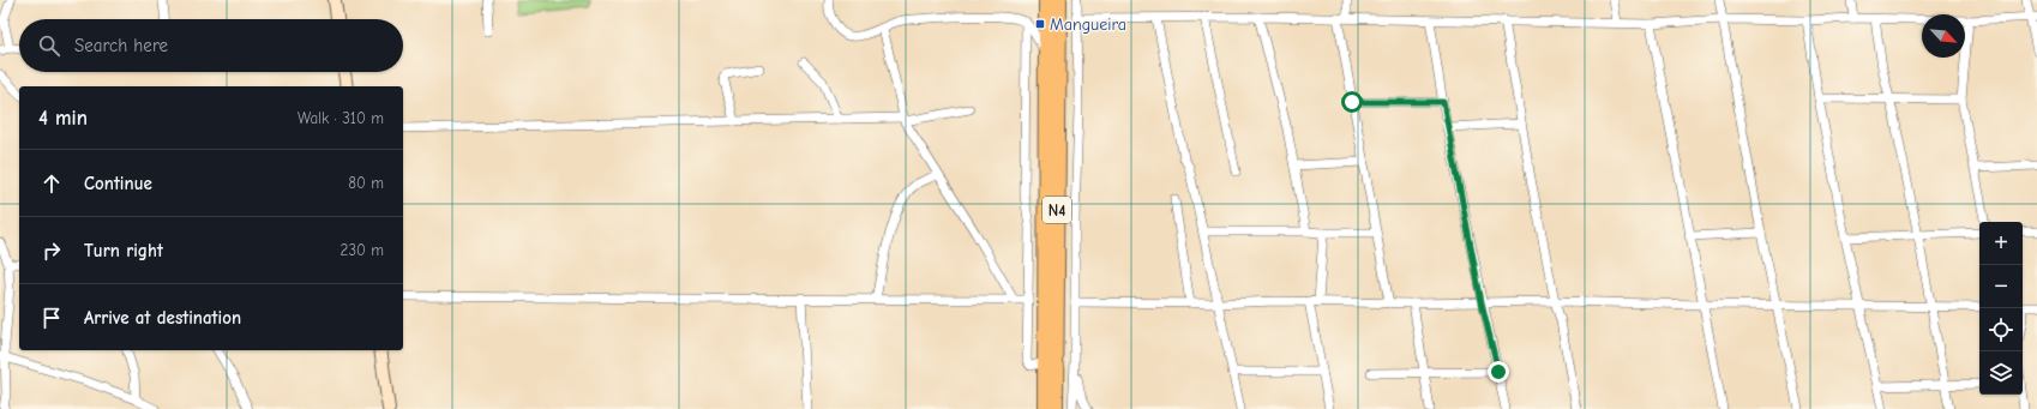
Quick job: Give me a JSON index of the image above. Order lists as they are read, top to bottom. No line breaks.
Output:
{"streets":{"highway":["N4"]},"places":{"transit":["Mangueira"]},"north":"bottom right","page":{"search":"Search here","heading":["4 min","Walk · 310 m"],"list":[["Continue","80 m"],["Turn right","230 m"],"Arrive at destination"],"map_buttons":["+","−"]}}
